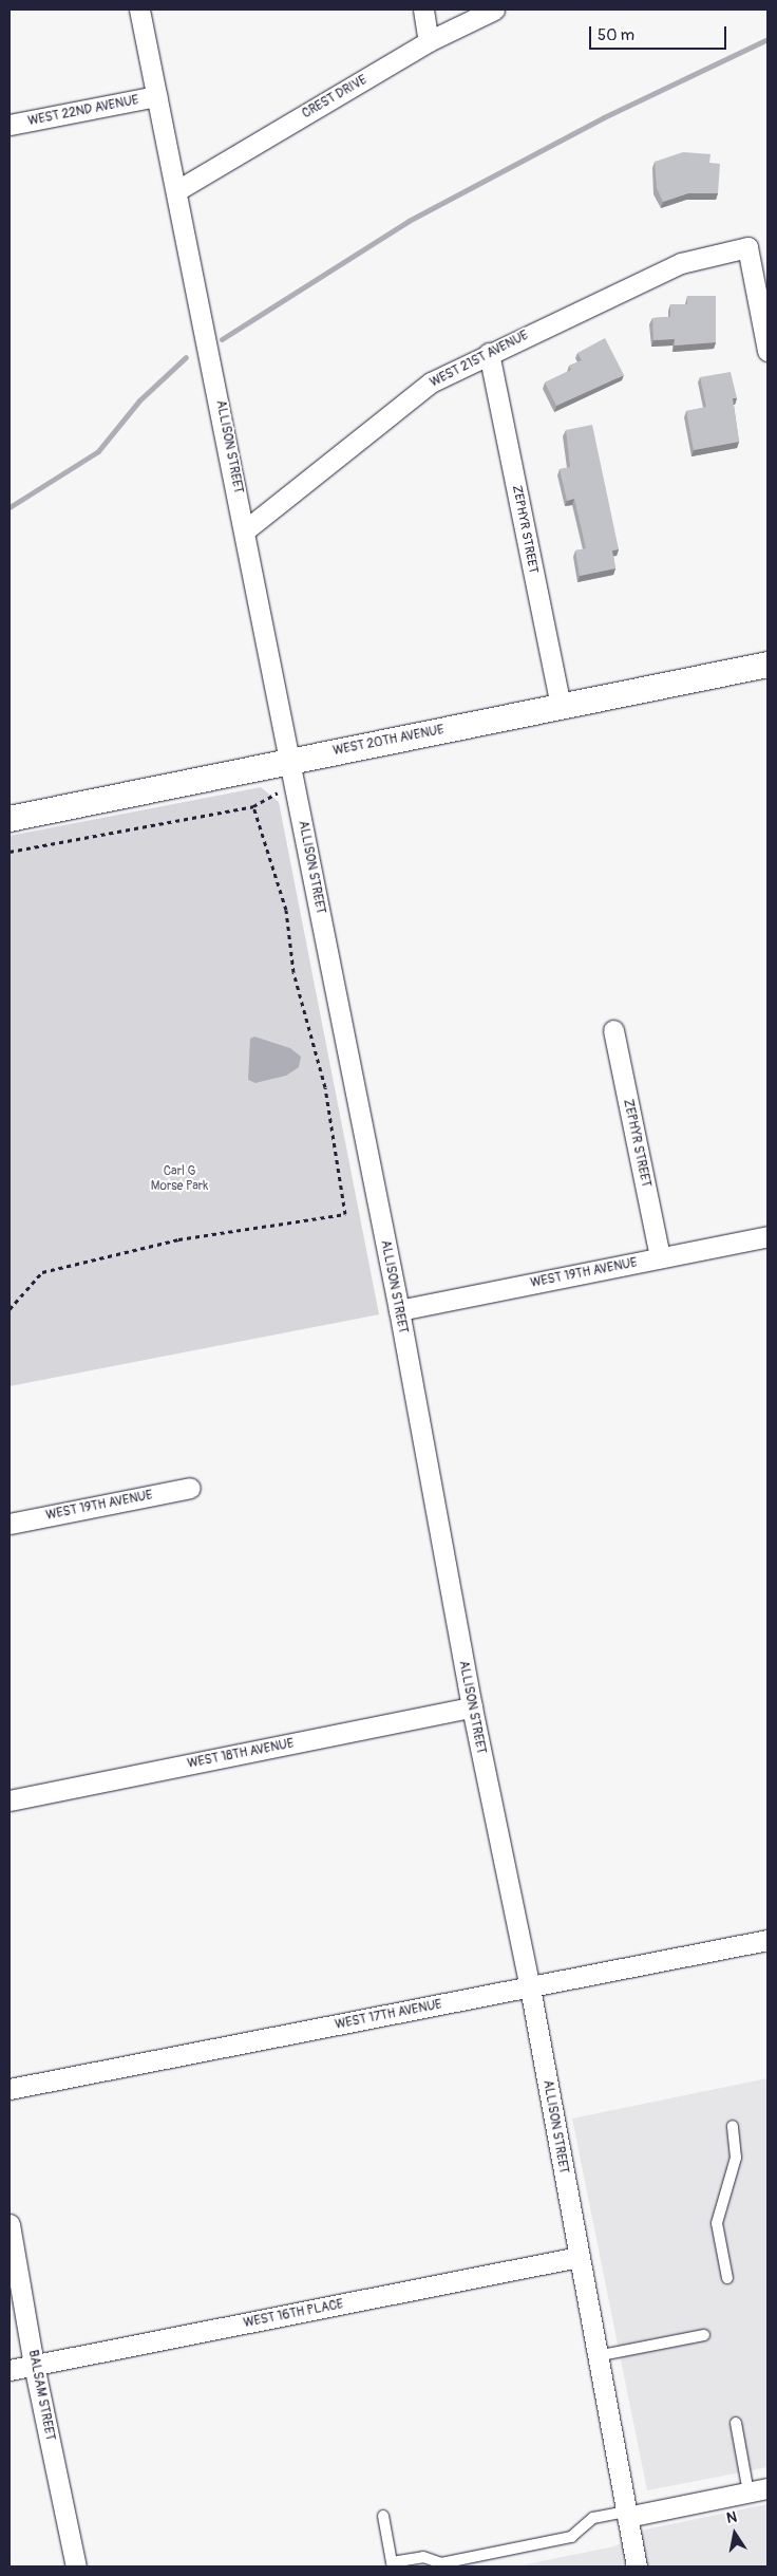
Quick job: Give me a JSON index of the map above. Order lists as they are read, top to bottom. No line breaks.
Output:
{"streets":{"street":["CREST DRIVE","WEST 22ND AVENUE","WEST 21ST AVENUE","ALLISON STREET","ZEPHYR STREET","WEST 20TH AVENUE","WEST 19TH AVENUE","WEST 18TH AVENUE","WEST 17TH AVENUE","WEST 16TH PLACE","BALSAM STREET"]},"crossings":[["CREST DRIVE","ALLISON STREET"],["WEST 22ND AVENUE","ALLISON STREET"],["WEST 21ST AVENUE","ALLISON STREET"],["WEST 21ST AVENUE","ZEPHYR STREET"],["ALLISON STREET","WEST 20TH AVENUE"],["ALLISON STREET","WEST 19TH AVENUE"],["ALLISON STREET","WEST 18TH AVENUE"],["ALLISON STREET","WEST 17TH AVENUE"],["ALLISON STREET","WEST 16TH PLACE"],["ZEPHYR STREET","WEST 20TH AVENUE"],["ZEPHYR STREET","WEST 19TH AVENUE"],["WEST 16TH PLACE","BALSAM STREET"]],"parks":["Carl G Morse Park"],"scale_bar":"50 m","north":"top"}
